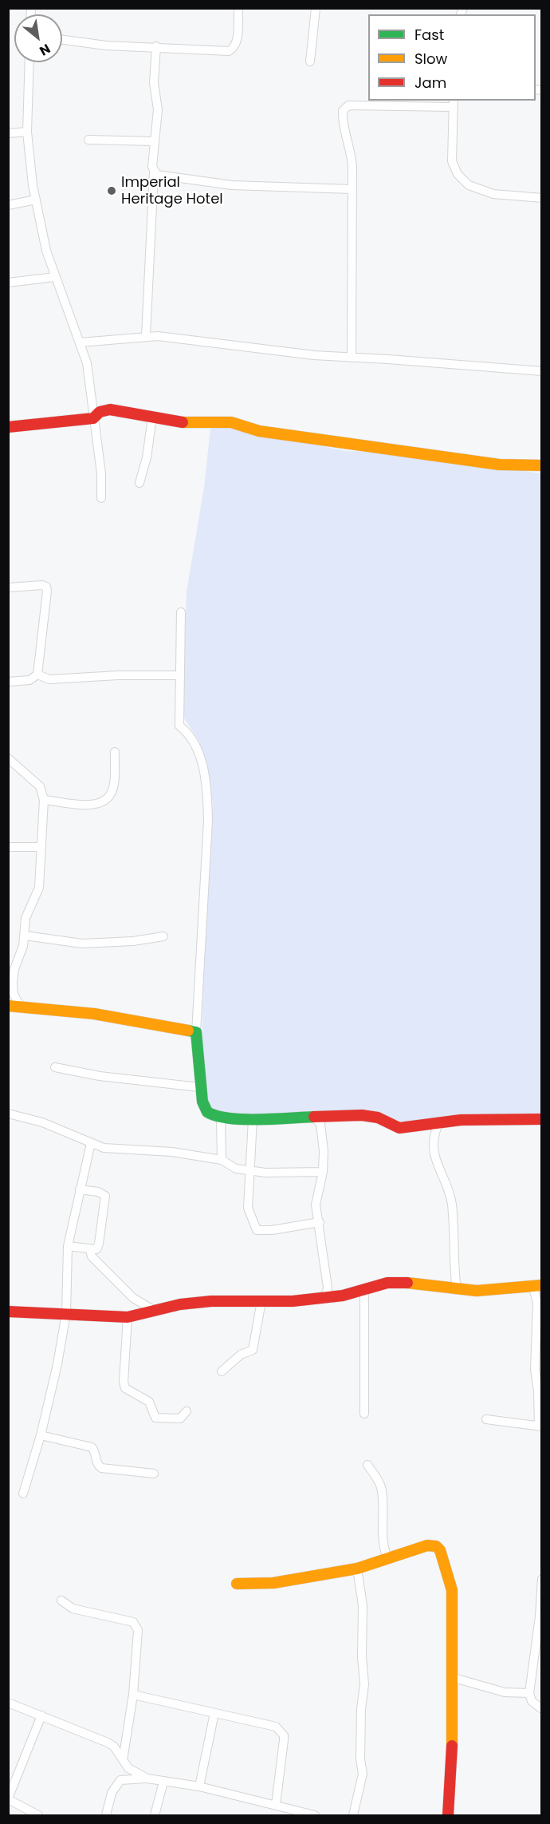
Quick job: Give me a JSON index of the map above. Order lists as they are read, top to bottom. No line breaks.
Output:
{"places":["Imperial Heritage Hotel"],"legend":["Fast","Slow","Jam"],"north":"bottom right"}
